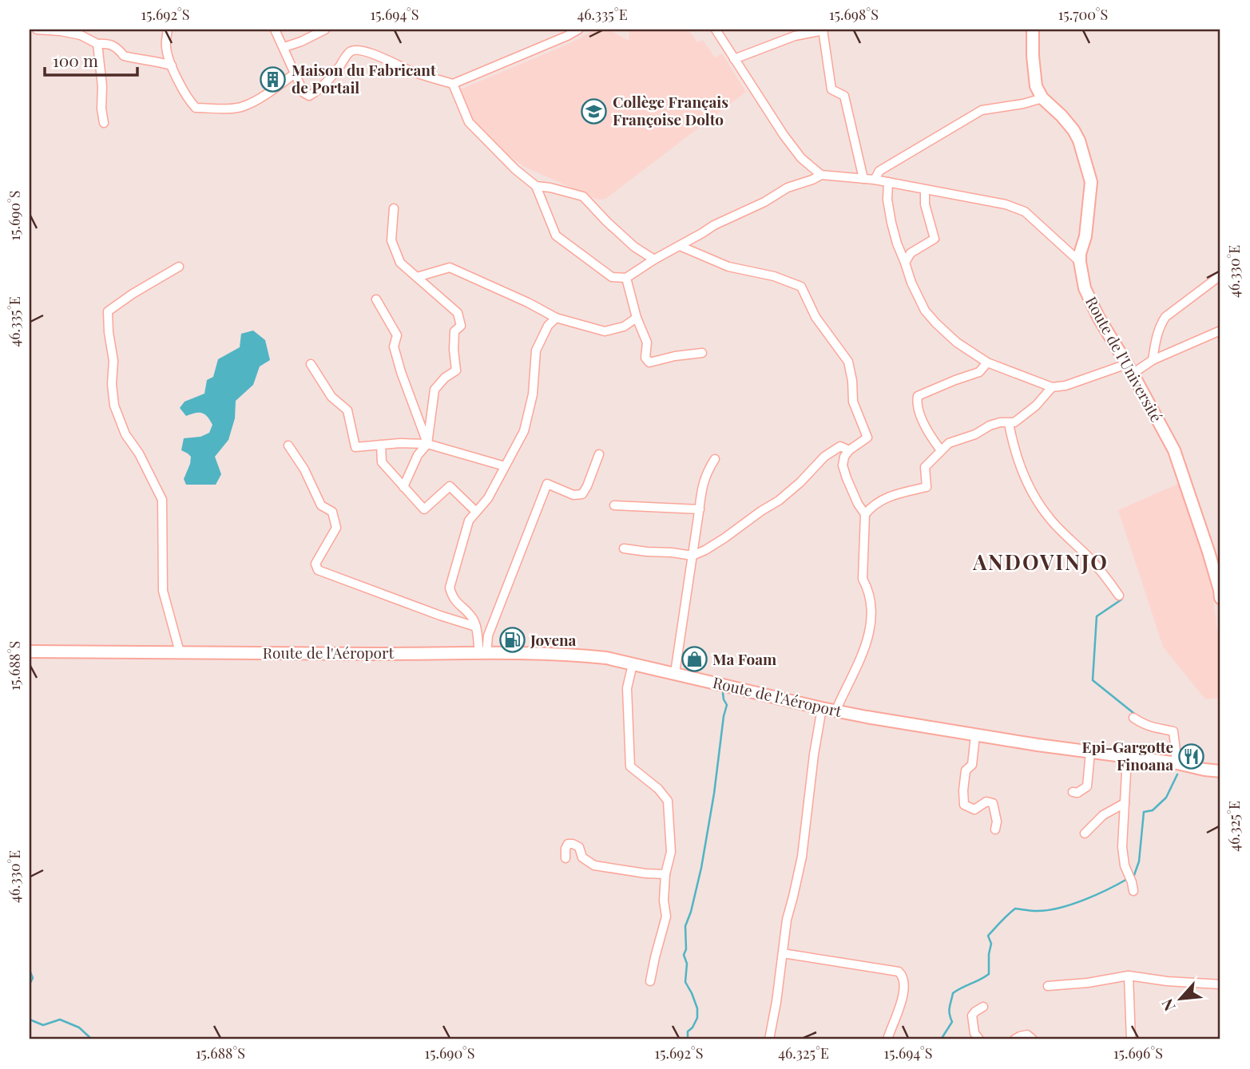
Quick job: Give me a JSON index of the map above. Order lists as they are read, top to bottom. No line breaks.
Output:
{"streets":{"main road":["Route de l'Université","Route de l'Aéroport"]},"districts":["ANDOVINJO"],"places":{"building":["Maison du Fabricant de Portail"],"school or university":["Collège Français Françoise Dolto"],"fuel station":["Jovena"],"shop":["Ma Foam"],"restaurant":["Epi-Gargotte Finoana"]},"scale_bar":"100 m","north":"bottom left","coordinates":["15.692°S","15.694°S","46.335°E","15.698°S","15.700°S","15.690°S","46.330°E","15.688°S","46.325°E","15.696°S"]}
